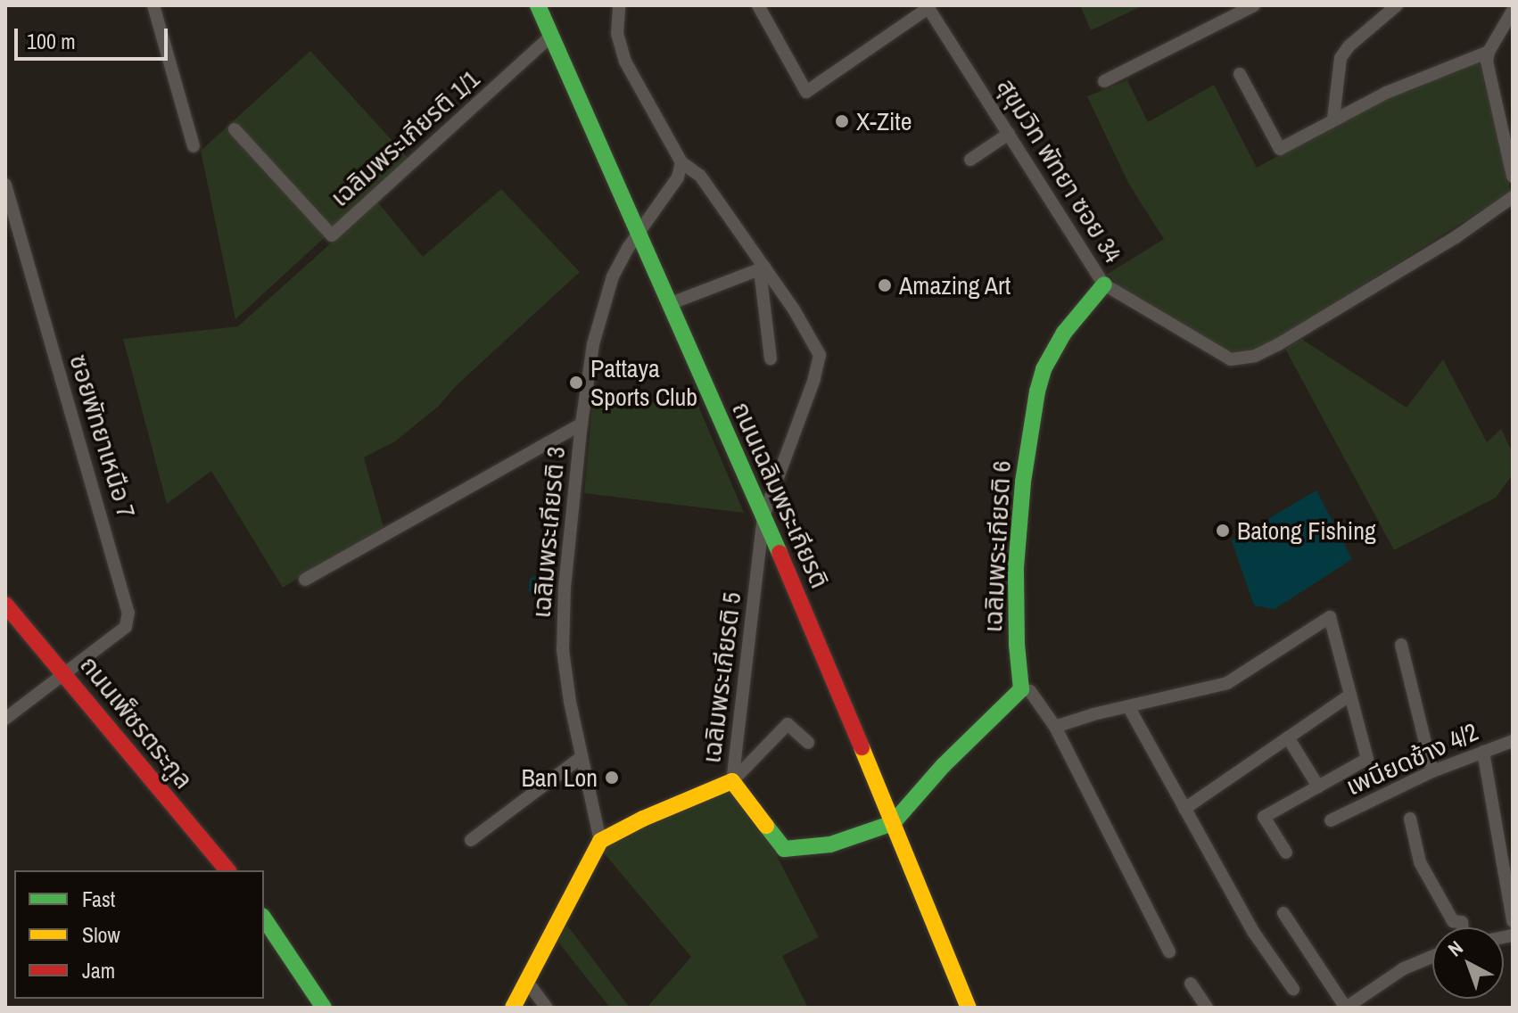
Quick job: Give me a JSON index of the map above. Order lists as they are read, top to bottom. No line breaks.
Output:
{"streets":{"street":["เฉลิมพระเกียรติ 1/1","สุขุมวิท พัทยา ซอย 34","ซอยพัทยาเหนือ 7","ถนนเฉลิมพระเกียรติ","เฉลิมพระเกียรติ 3","เฉลิมพระเกียรติ 6","เฉลิมพระเกียรติ 5","ถนนเพ็ชรตระกูล","เพนียดช้าง 4/2"]},"crossings":[["เฉลิมพระเกียรติ 1/1","ถนนเฉลิมพระเกียรติ"],["สุขุมวิท พัทยา ซอย 34","เฉลิมพระเกียรติ 6"],["ซอยพัทยาเหนือ 7","ถนนเพ็ชรตระกูล"],["ถนนเฉลิมพระเกียรติ","เฉลิมพระเกียรติ 3"],["ถนนเฉลิมพระเกียรติ","เฉลิมพระเกียรติ 5"]],"places":["X-Zite","Amazing Art","Pattaya Sports Club","Batong Fishing","Ban Lon"],"legend":["Fast","Slow","Jam"],"scale_bar":"100 m","north":"top left"}
